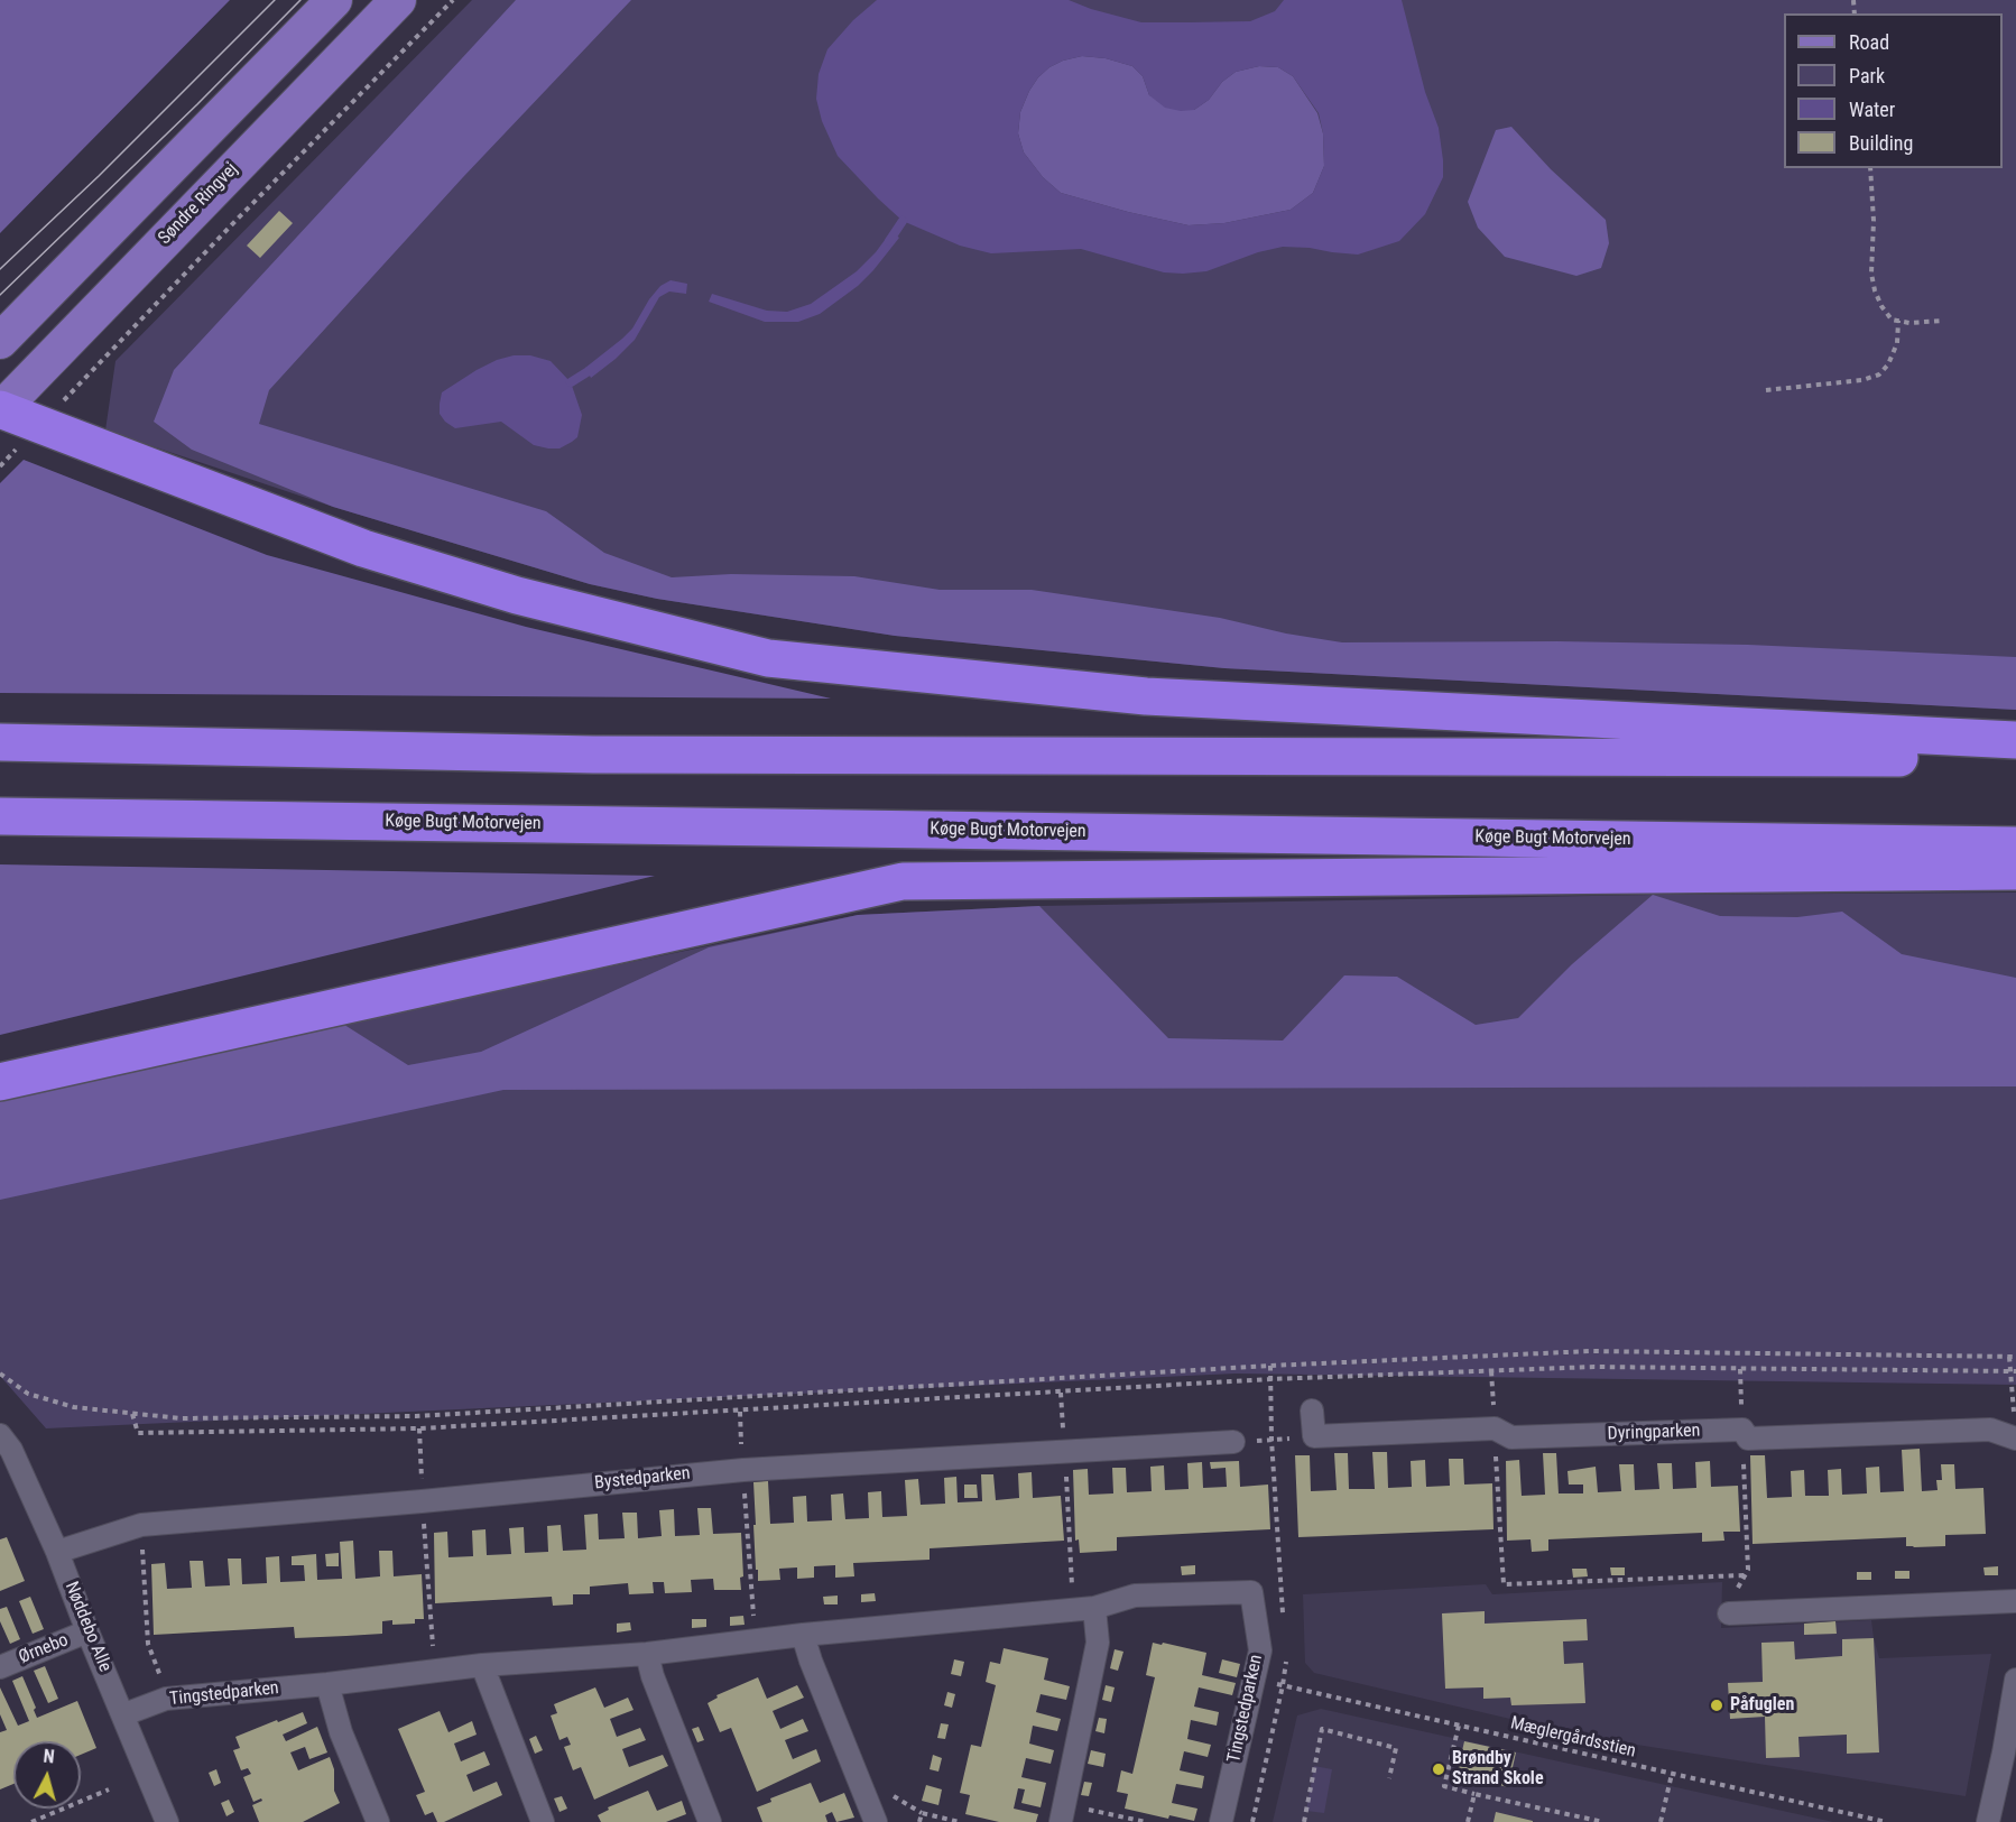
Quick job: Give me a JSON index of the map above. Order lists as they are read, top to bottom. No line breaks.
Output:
{"streets":{"highway":["Køge Bugt Motorvejen"],"main road":["Søndre Ringvej"],"street":["Dyringparken","Bystedparken","Nøddebo Alle","Ørnebo","Tingstedparken"],"path":["Mæglergårdsstien"]},"crossings":[["Bystedparken","Nøddebo Alle"],["Nøddebo Alle","Ørnebo"],["Nøddebo Alle","Tingstedparken"],["Tingstedparken","Mæglergårdsstien"]],"places":["Påfuglen","Brøndby Strand Skole"],"legend":["Road","Park","Water","Building"],"north":"top"}
